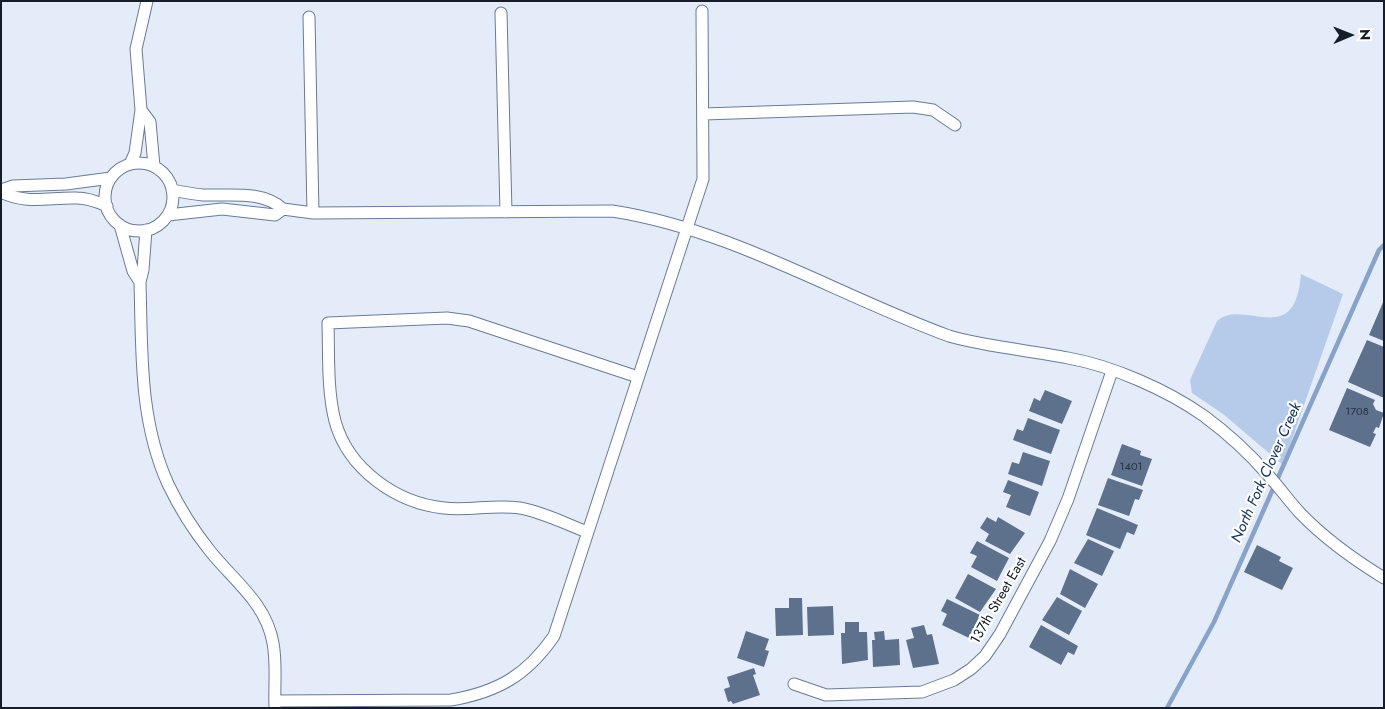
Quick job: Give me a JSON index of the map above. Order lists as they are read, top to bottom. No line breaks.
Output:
{"streets":{"street":["137th Street East"]},"water":["North Fork Clover Creek"],"house_numbers":["1708","1401"],"north":"right"}
